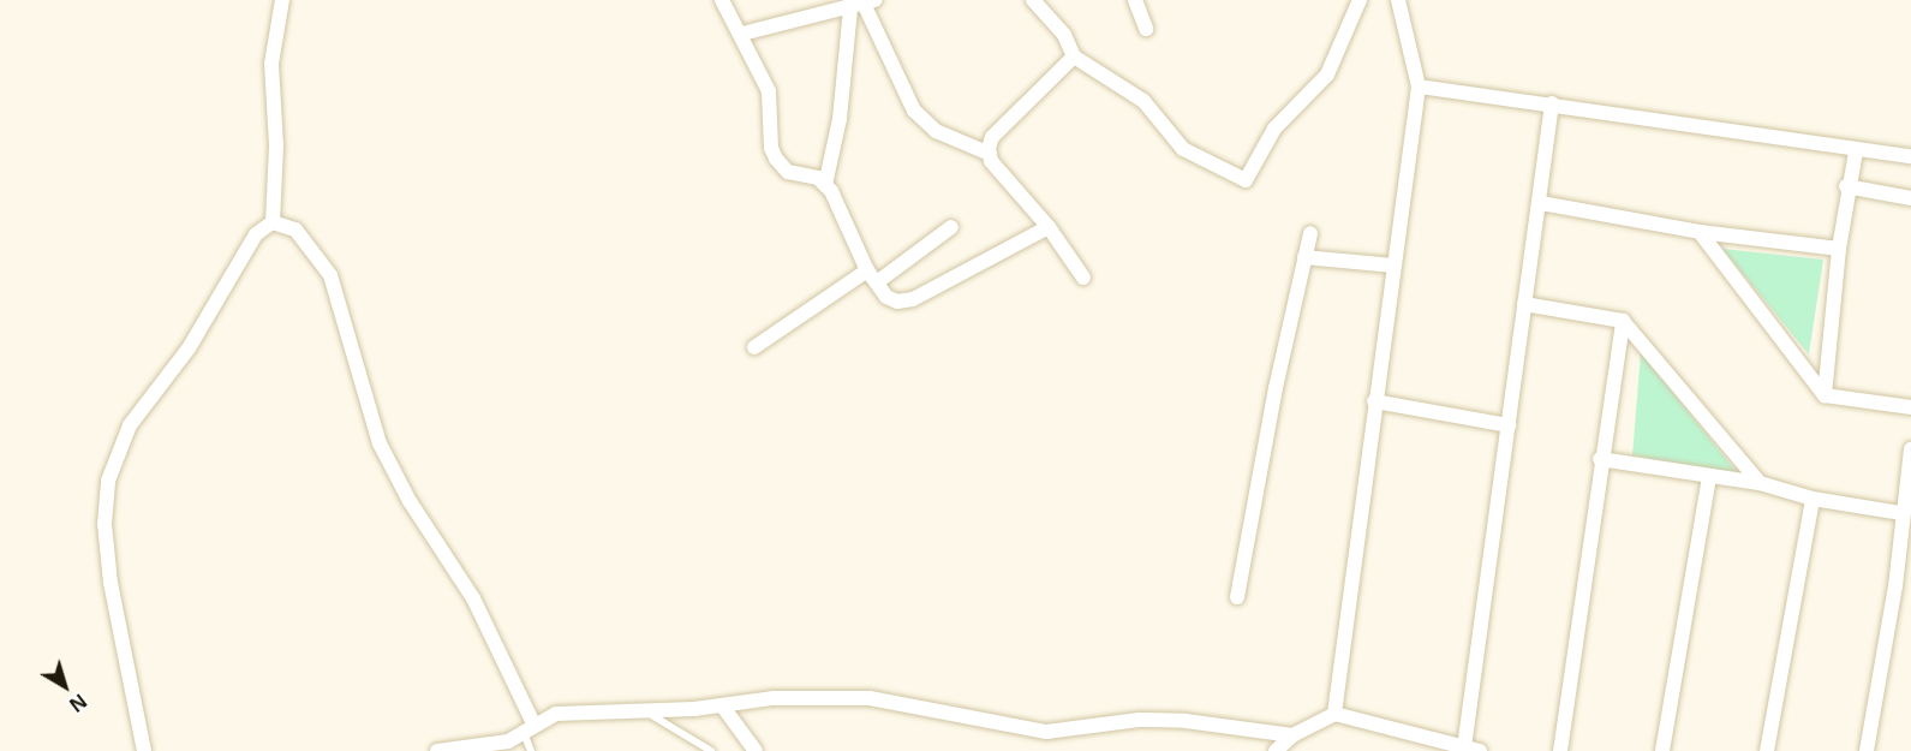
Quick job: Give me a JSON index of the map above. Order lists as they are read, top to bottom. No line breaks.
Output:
{"north":"bottom right"}
